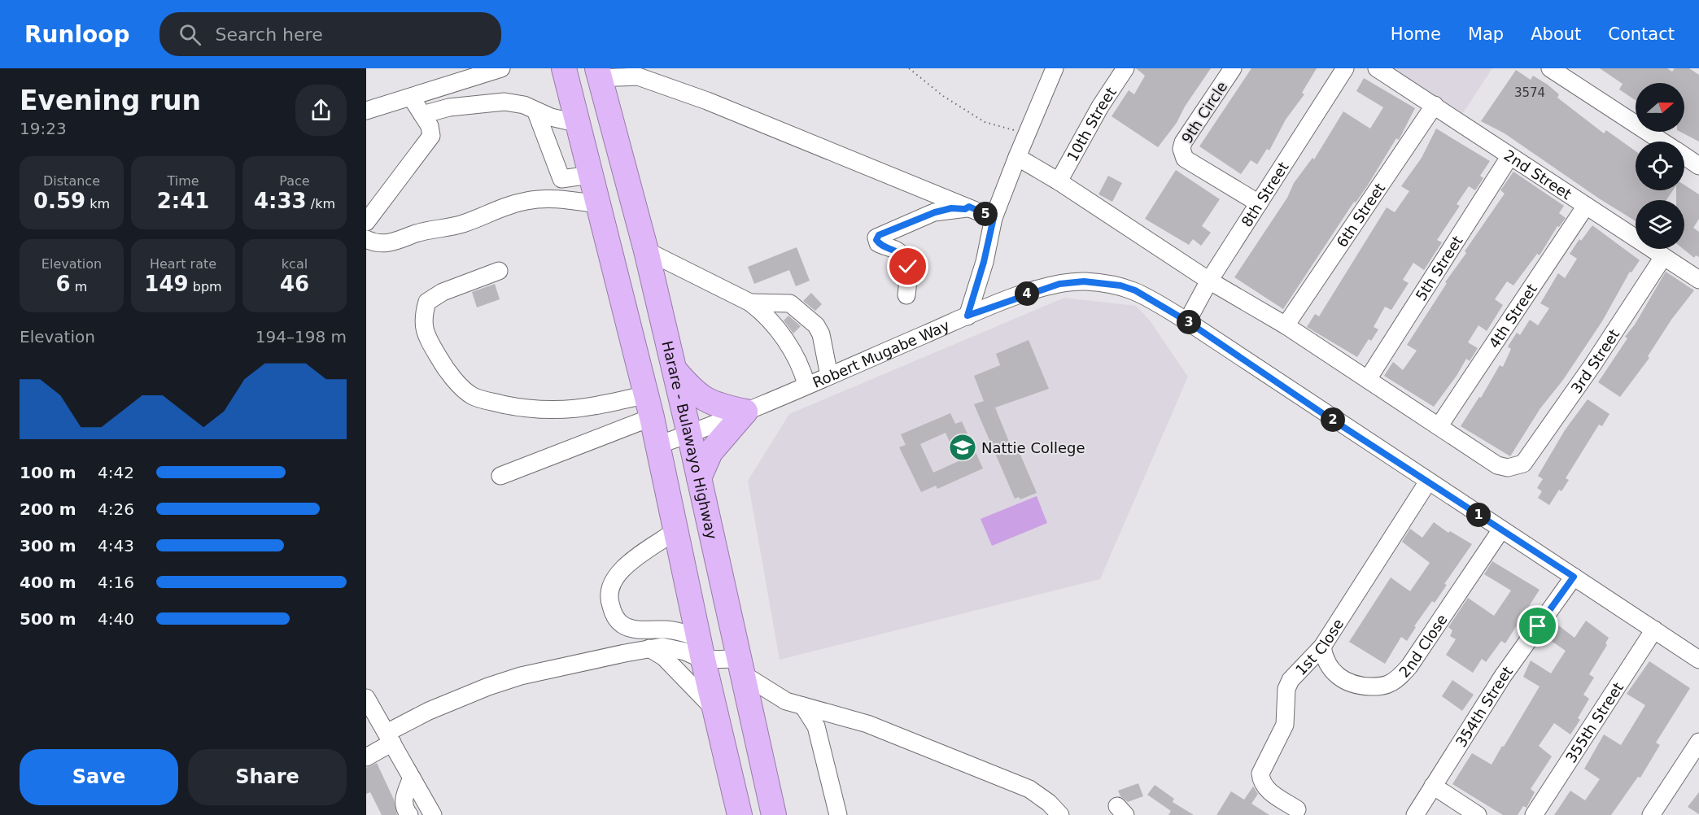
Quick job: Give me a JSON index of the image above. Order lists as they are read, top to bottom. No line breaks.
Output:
{"streets":{"highway":["Harare - Bulawayo Highway"],"street":["9th Circle","10th Street","2nd Street","8th Street","6th Street","5th Street","4th Street","Robert Mugabe Way","3rd Street","2nd Close","1st Close","354th Street","355th Street"]},"crossings":[["9th Circle","8th Street"],["2nd Street","6th Street"],["2nd Street","5th Street"],["2nd Street","4th Street"],["2nd Street","3rd Street"],["8th Street","Robert Mugabe Way"],["4th Street","3rd Street"],["Robert Mugabe Way","Harare - Bulawayo Highway"],["Robert Mugabe Way","2nd Close"],["Robert Mugabe Way","1st Close"],["Robert Mugabe Way","354th Street"],["Robert Mugabe Way","355th Street"],["2nd Close","1st Close"]],"places":{"school or university":["Nattie College"]},"house_numbers":["3574"],"north":"right","page":{"header":"Runloop","search":"Search here","nav":["Home","Map","About","Contact"],"heading":["Evening run","19:23"],"stats":[["Distance","0.59 km"],["Time","2:41"],["Pace","4:33 /km"],["Elevation","6 m"],["Heart rate","149 bpm"],["kcal","46"]],"pins":["5","4","3","2","1"],"chart":["Elevation","194–198 m"],"list":[{"name":"100 m","note":"4:42"},{"name":"200 m","note":"4:26"},{"name":"300 m","note":"4:43"},{"name":"400 m","note":"4:16"},{"name":"500 m","note":"4:40"}],"buttons":["Save","Share"]}}
